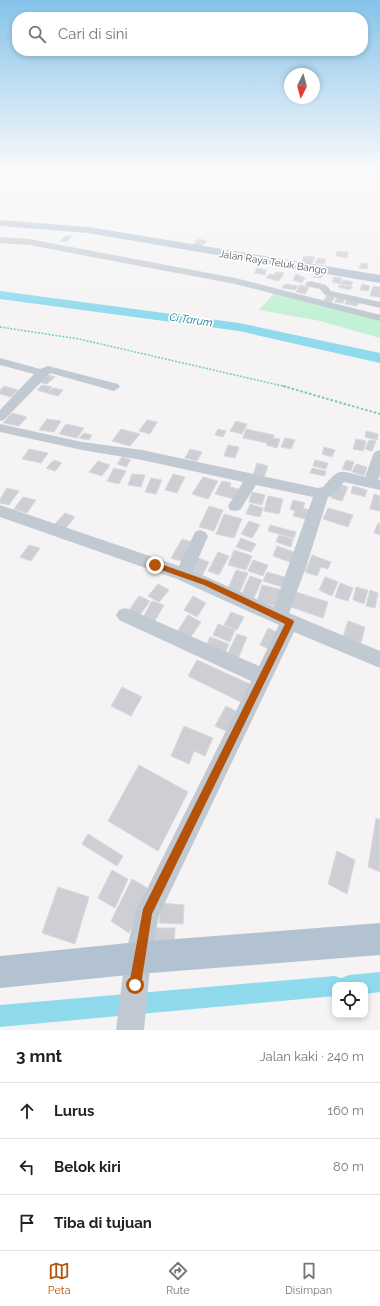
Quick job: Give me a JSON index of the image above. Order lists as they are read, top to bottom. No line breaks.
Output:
{"streets":{"main road":["Jalan Raya Teluk Bango"]},"water":["Ci Tarum"],"north":"bottom","page":{"search":"Cari di sini","heading":["3 mnt","Jalan kaki · 240 m"],"list":[["Lurus","160 m"],["Belok kiri","80 m"],"Tiba di tujuan"],"nav":["Peta","Rute","Disimpan"]}}
